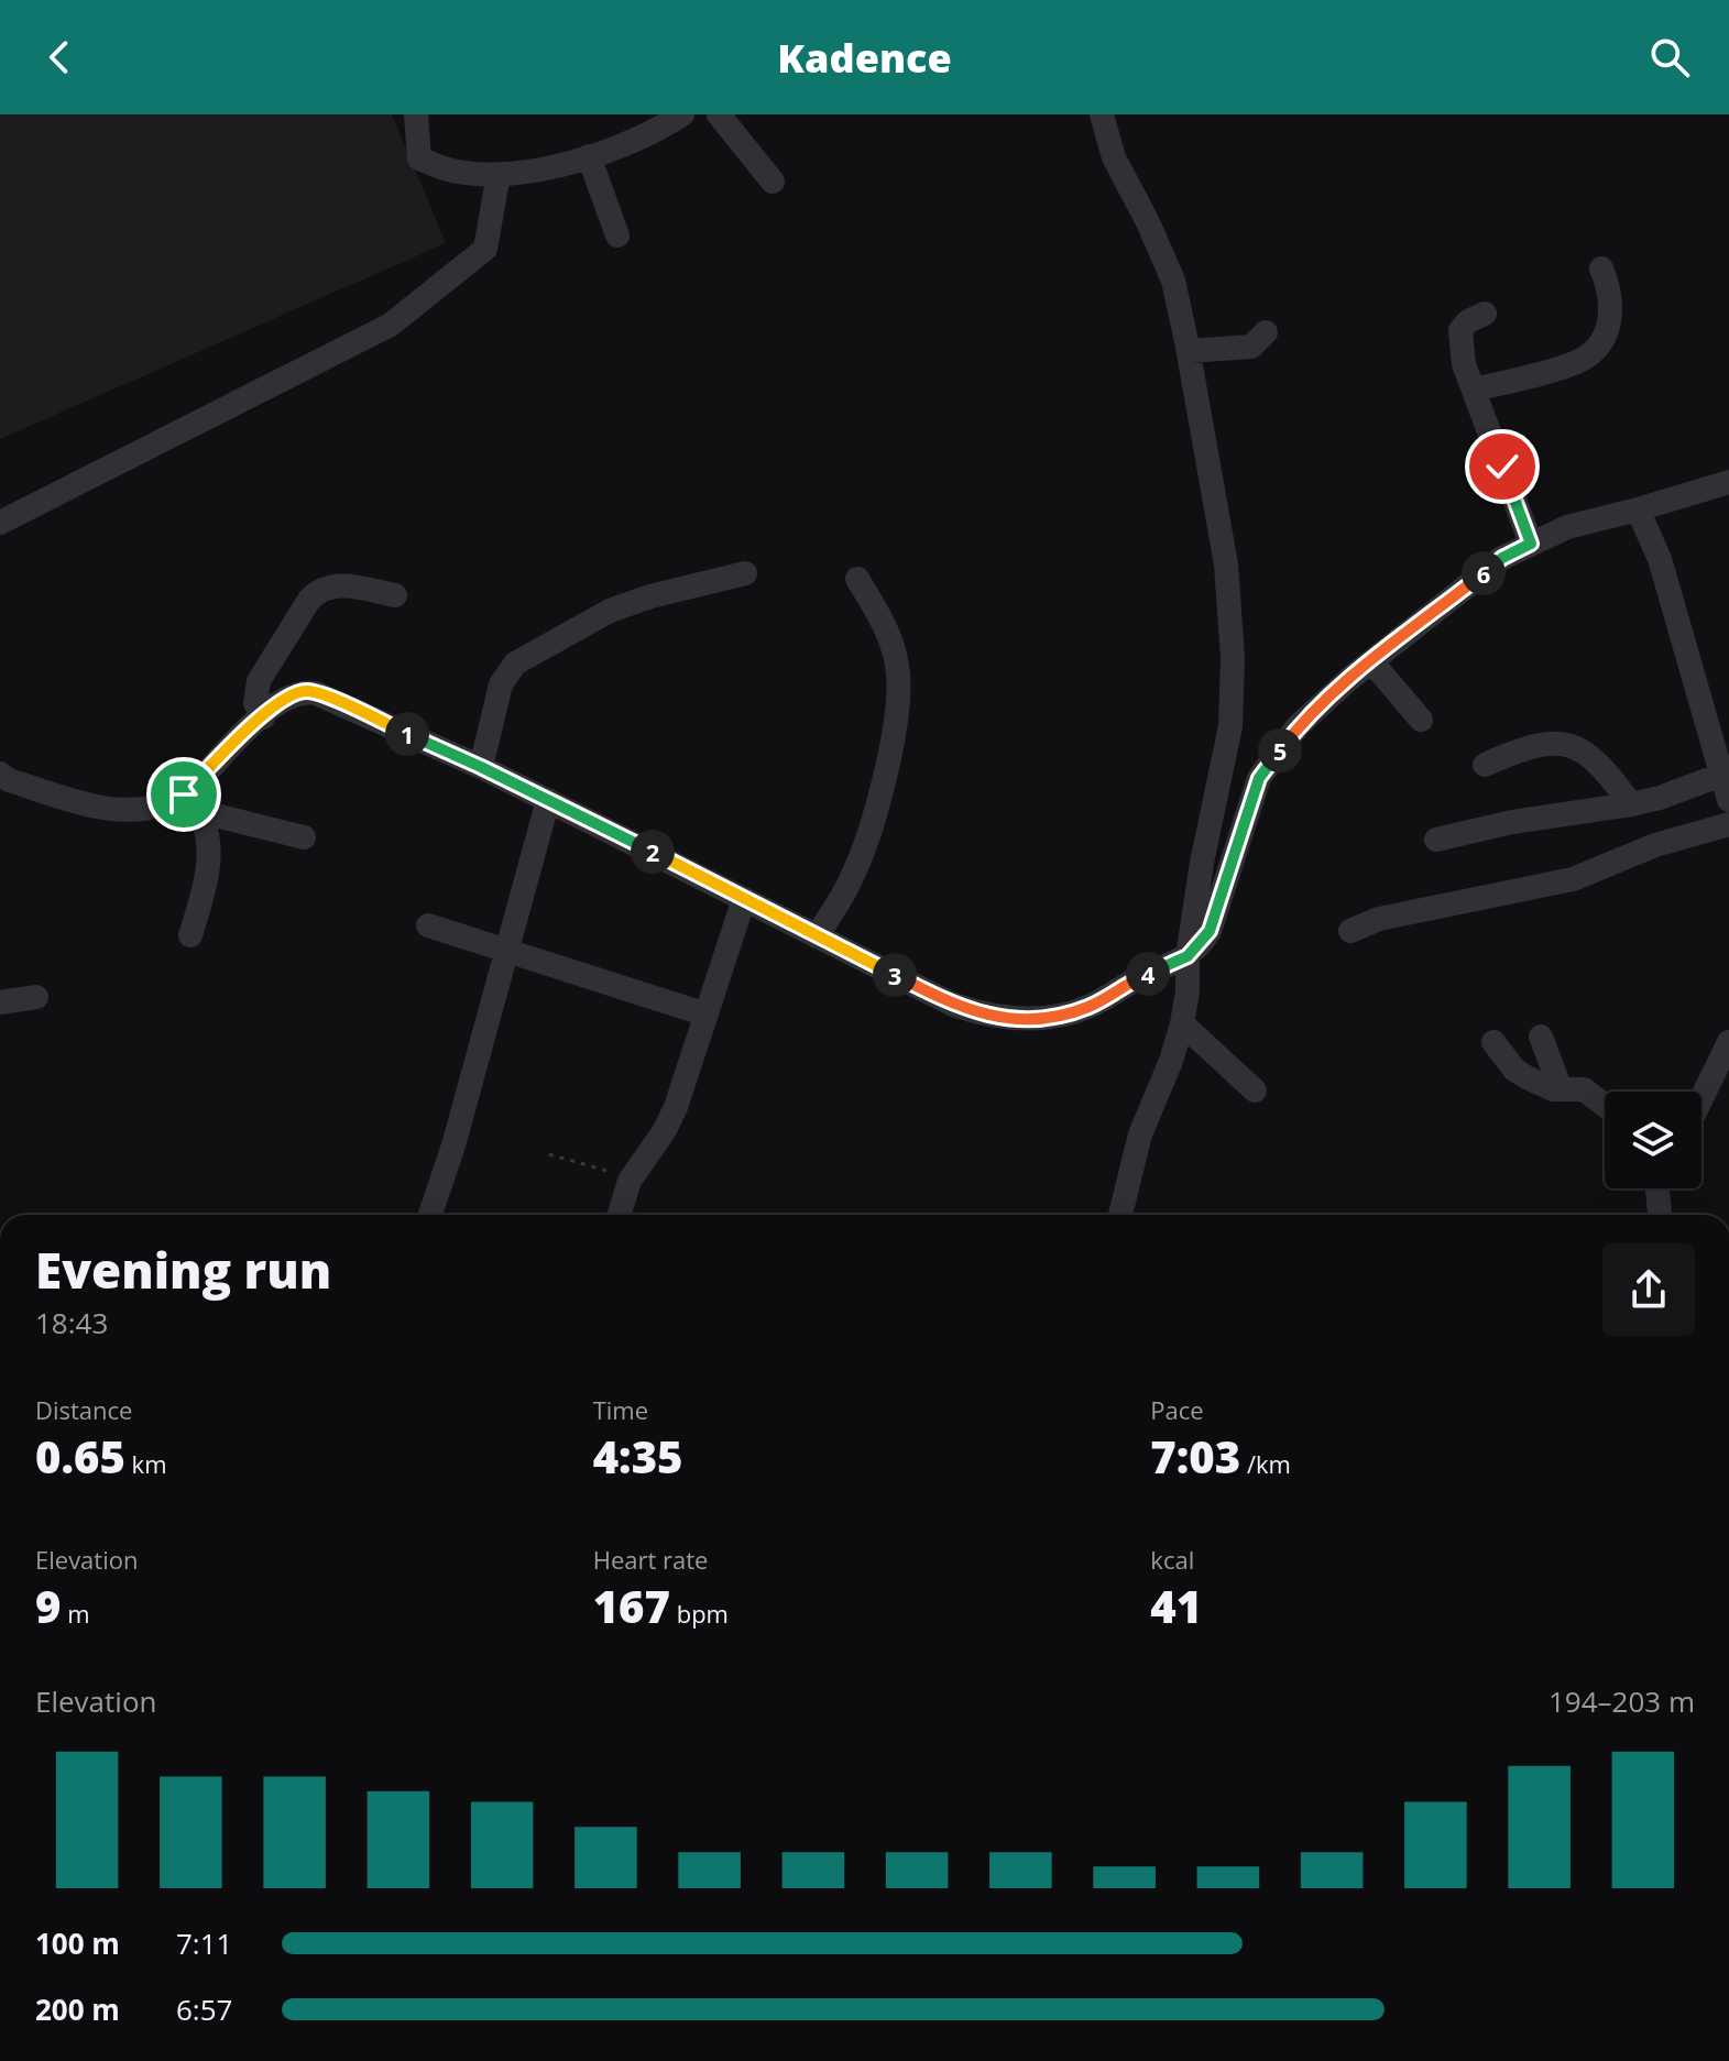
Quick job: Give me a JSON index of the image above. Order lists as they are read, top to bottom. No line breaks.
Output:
{"page":{"header":"Kadence","pins":["6","1","5","2","4","3"],"heading":["Evening run","18:43"],"stats":[["Distance","0.65 km"],["Time","4:35"],["Pace","7:03 /km"],["Elevation","9 m"],["Heart rate","167 bpm"],["kcal","41"]],"chart":["Elevation","194–203 m"],"list":[{"name":"100 m","note":"7:11"},{"name":"200 m","note":"6:57"}]}}
